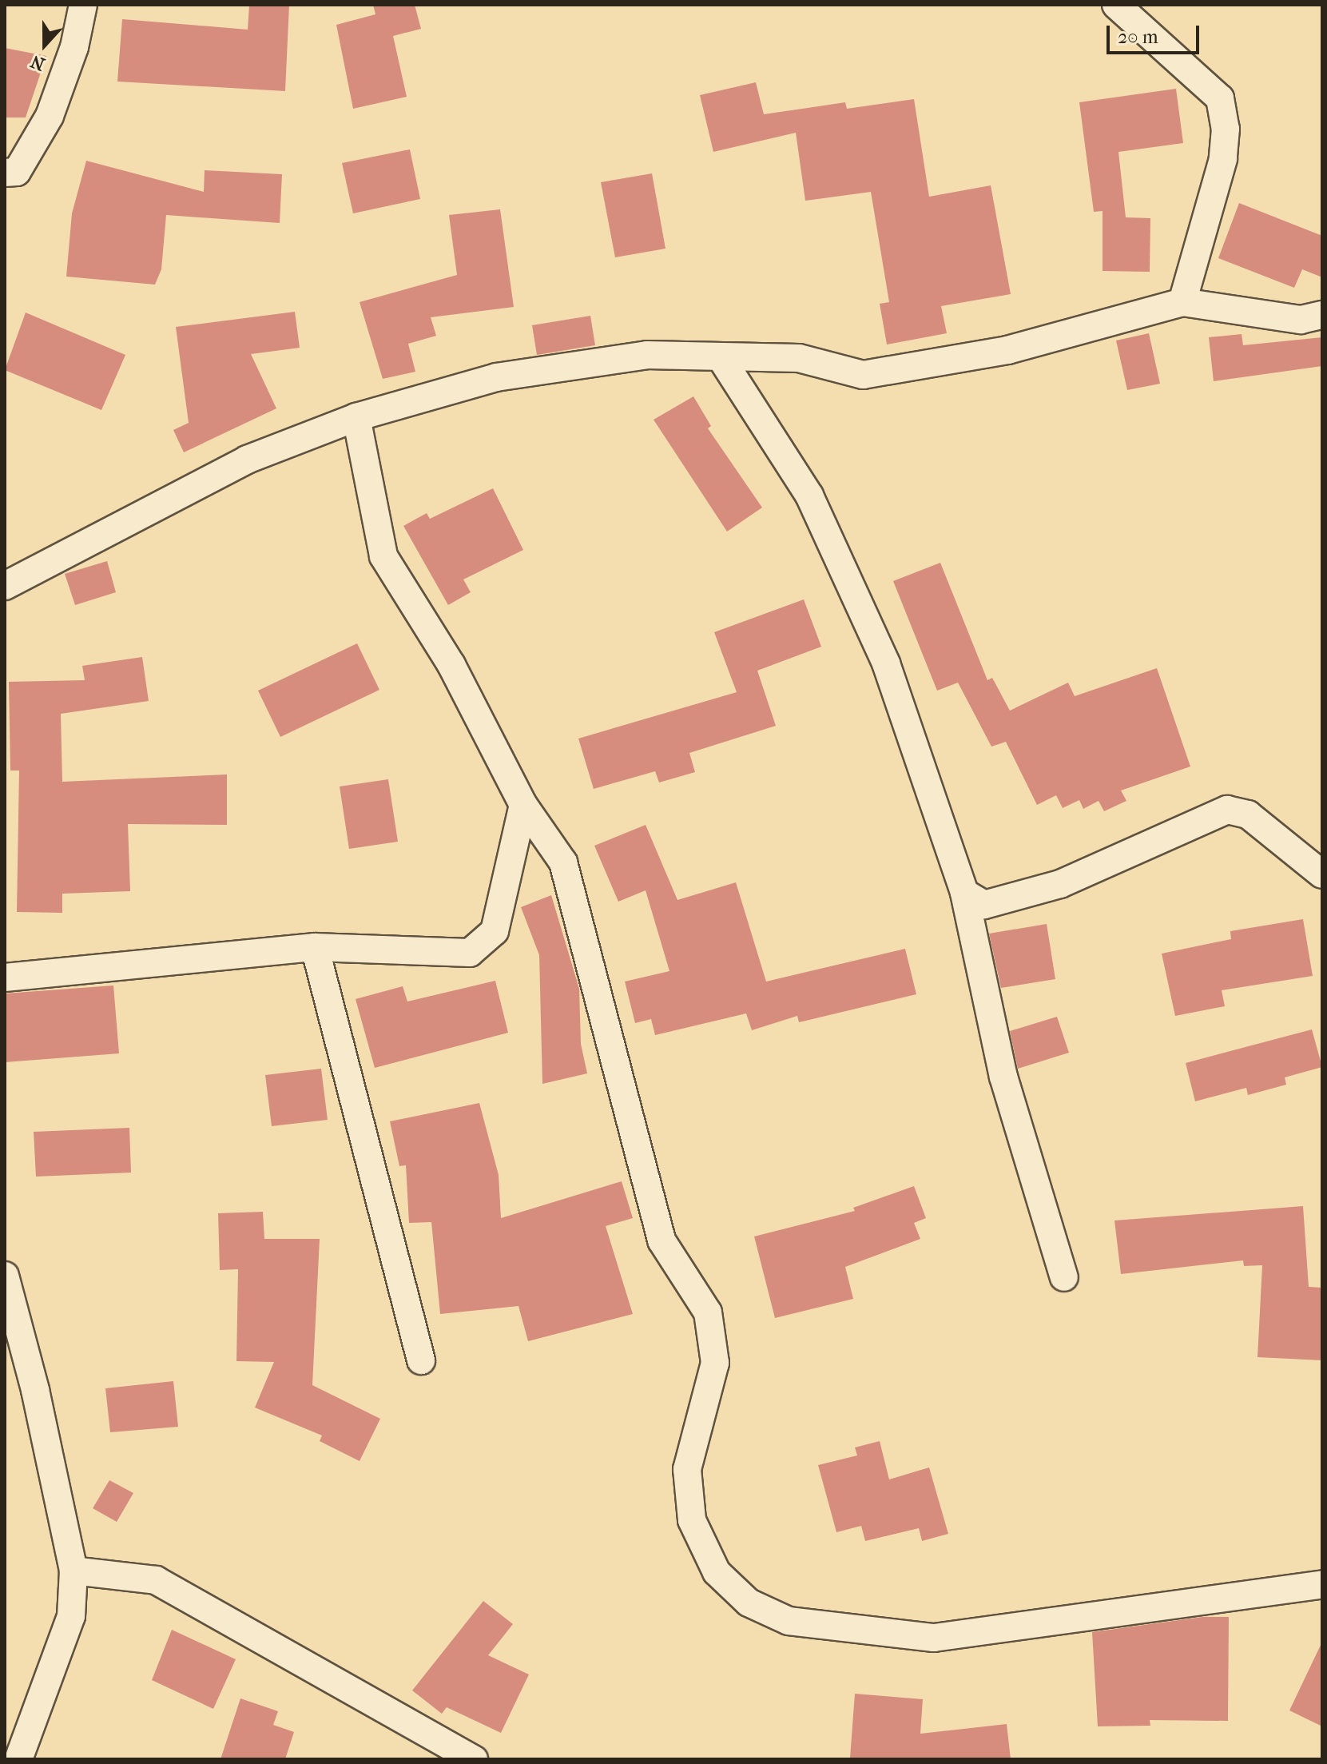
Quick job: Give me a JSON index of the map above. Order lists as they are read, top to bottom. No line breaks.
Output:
{"scale_bar":"20 m","north":"bottom"}
